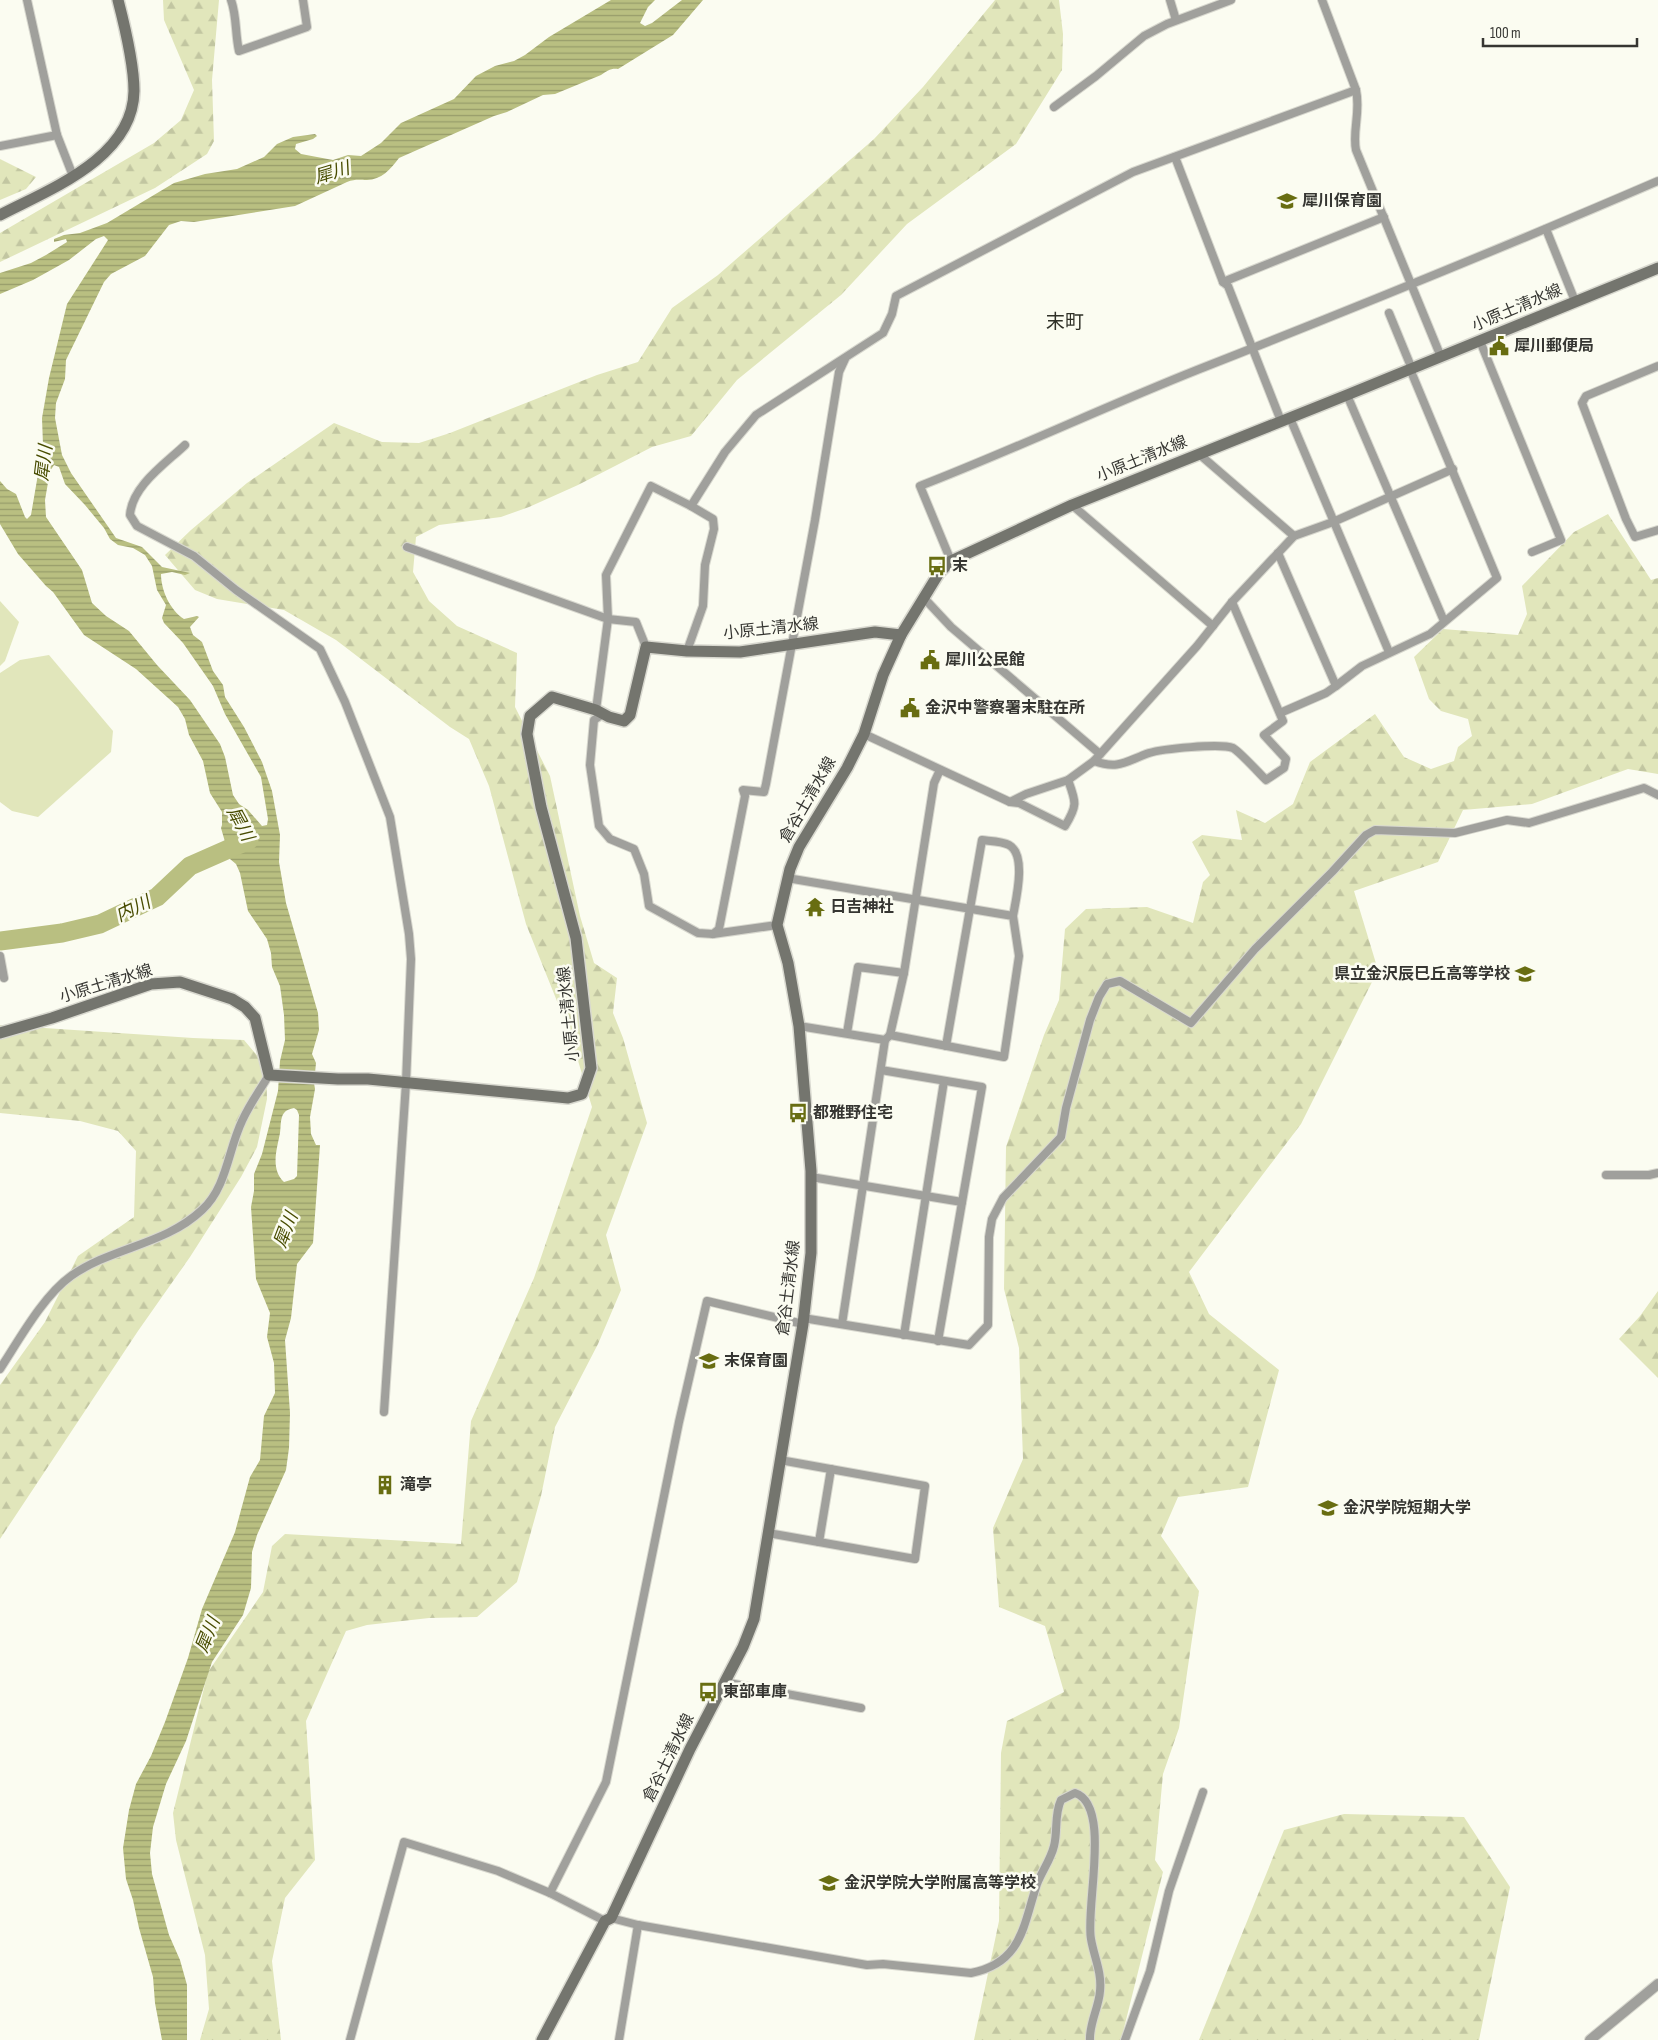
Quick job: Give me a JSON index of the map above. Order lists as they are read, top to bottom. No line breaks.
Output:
{"streets":{"main road":["小原土清水線","倉谷土清水線"]},"crossings":[["小原土清水線","倉谷土清水線"]],"districts":["末町"],"water":["犀川","内川"],"places":{"school or university":["犀川保育園","県立金沢辰巳丘高等学校","末保育園","金沢学院短期大学","金沢学院大学附属高等学校"],"public building":["犀川郵便局","犀川公民館","金沢中警察署末駐在所"],"bus stop":["末","都雅野住宅","東部車庫"],"temple":["日吉神社"],"building":["滝亭"]},"scale_bar":"100 m"}
